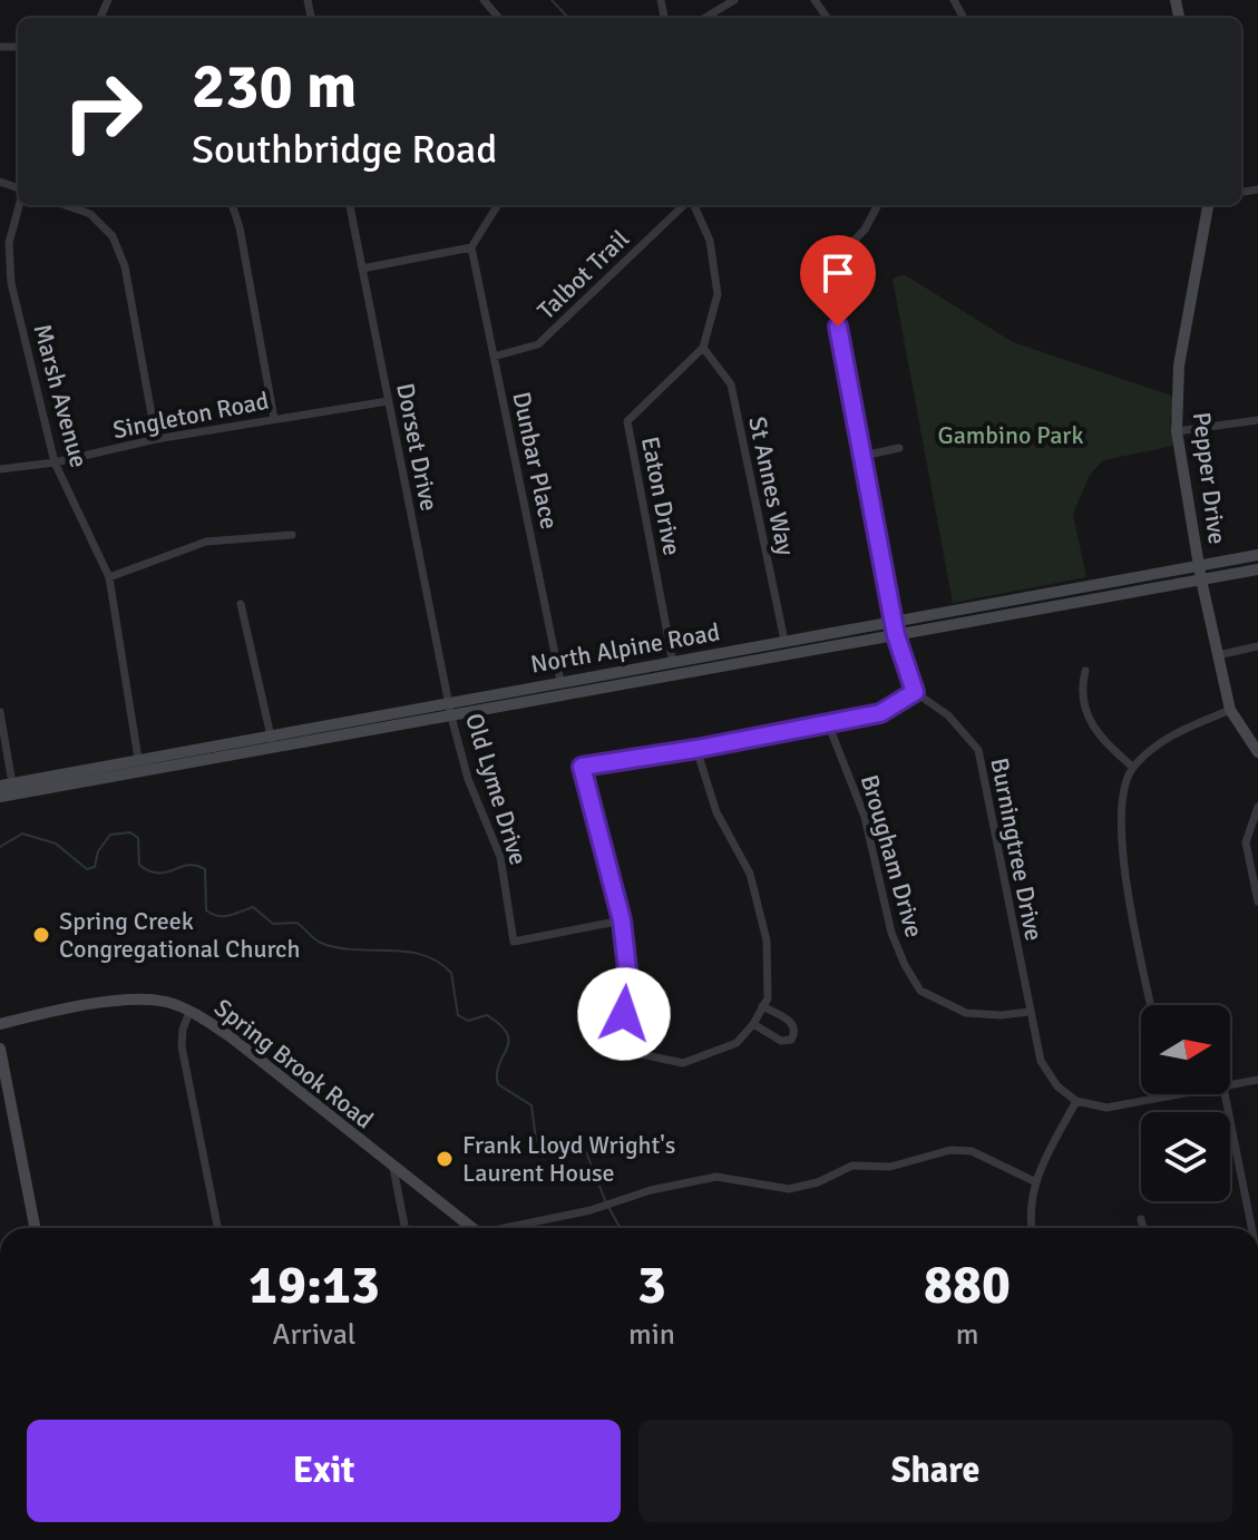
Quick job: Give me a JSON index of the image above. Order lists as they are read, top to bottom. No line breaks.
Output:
{"streets":{"main road":["Pepper Drive","North Alpine Road","Spring Brook Road"],"street":["Talbot Trail","Marsh Avenue","Singleton Road","Dorset Drive","Dunbar Place","St Annes Way","Eaton Drive","Old Lyme Drive","Burningtree Drive","Brougham Drive"]},"crossings":[["Talbot Trail","Dunbar Place"],["Marsh Avenue","Singleton Road"],["Marsh Avenue","North Alpine Road"],["Singleton Road","Dorset Drive"],["Dorset Drive","North Alpine Road"],["Dorset Drive","Old Lyme Drive"],["Dunbar Place","North Alpine Road"],["Pepper Drive","North Alpine Road"],["St Annes Way","Eaton Drive"],["St Annes Way","North Alpine Road"],["Eaton Drive","North Alpine Road"],["North Alpine Road","Old Lyme Drive"],["Burningtree Drive","Brougham Drive"]],"parks":["Gambino Park"],"places":["Spring Creek Congregational Church","Frank Lloyd Wright's Laurent House"],"north":"right","page":{"turn":["230 m","Southbridge Road"],"eta":["19:13","Arrival","3","min","880","m"],"buttons":["Exit","Share"]}}
